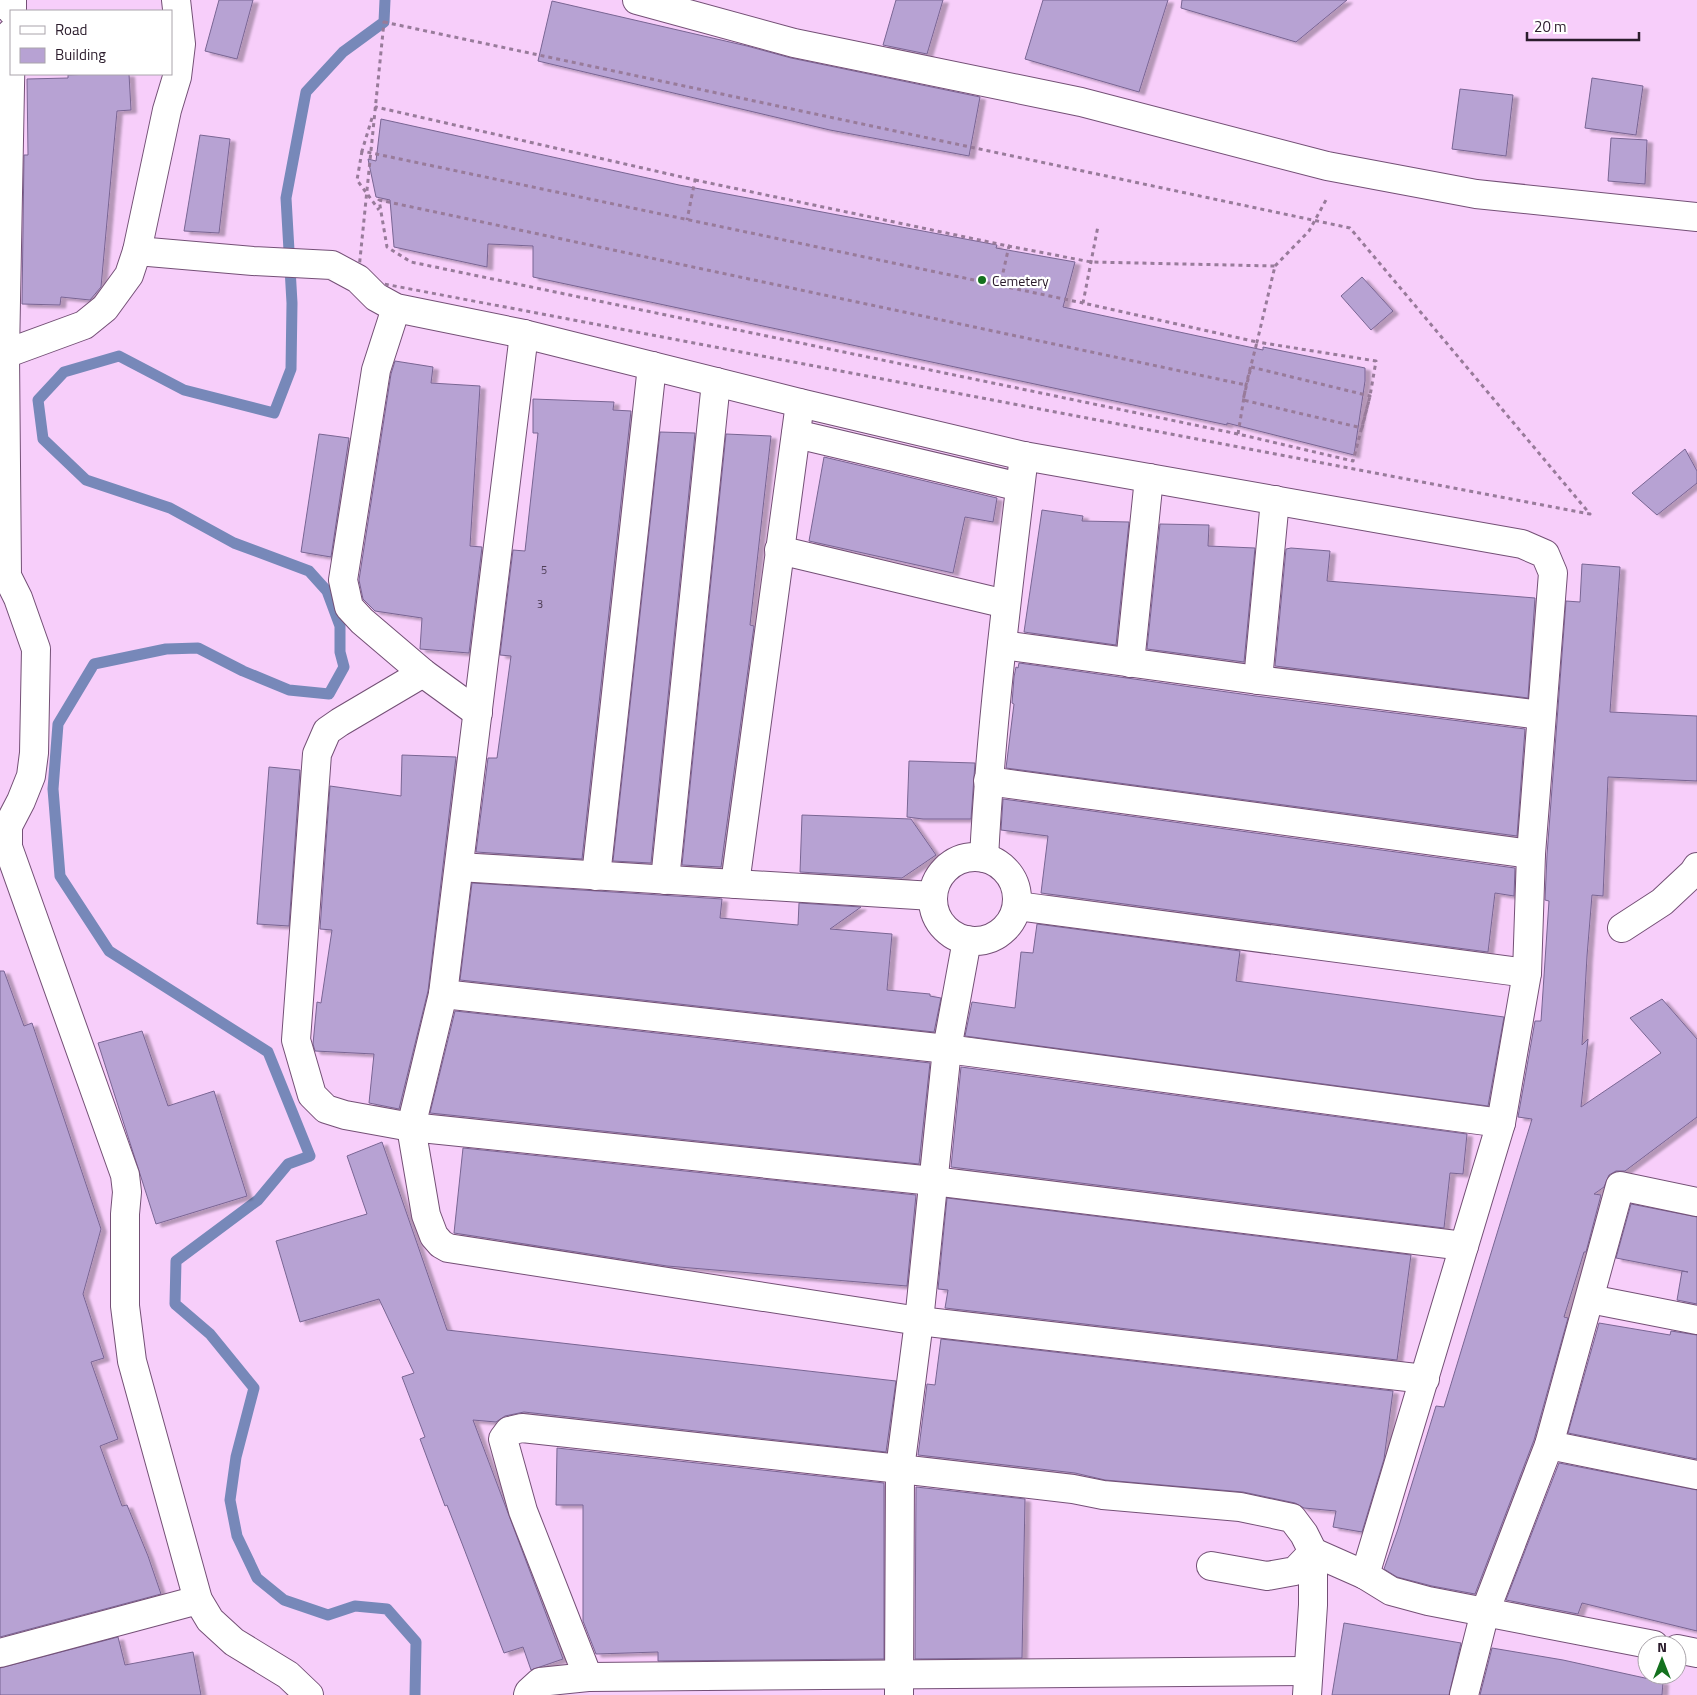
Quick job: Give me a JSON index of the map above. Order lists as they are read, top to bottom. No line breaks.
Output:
{"places":["Cemetery"],"house_numbers":["5","3"],"legend":["Road","Building"],"scale_bar":"20 m","north":"top"}
